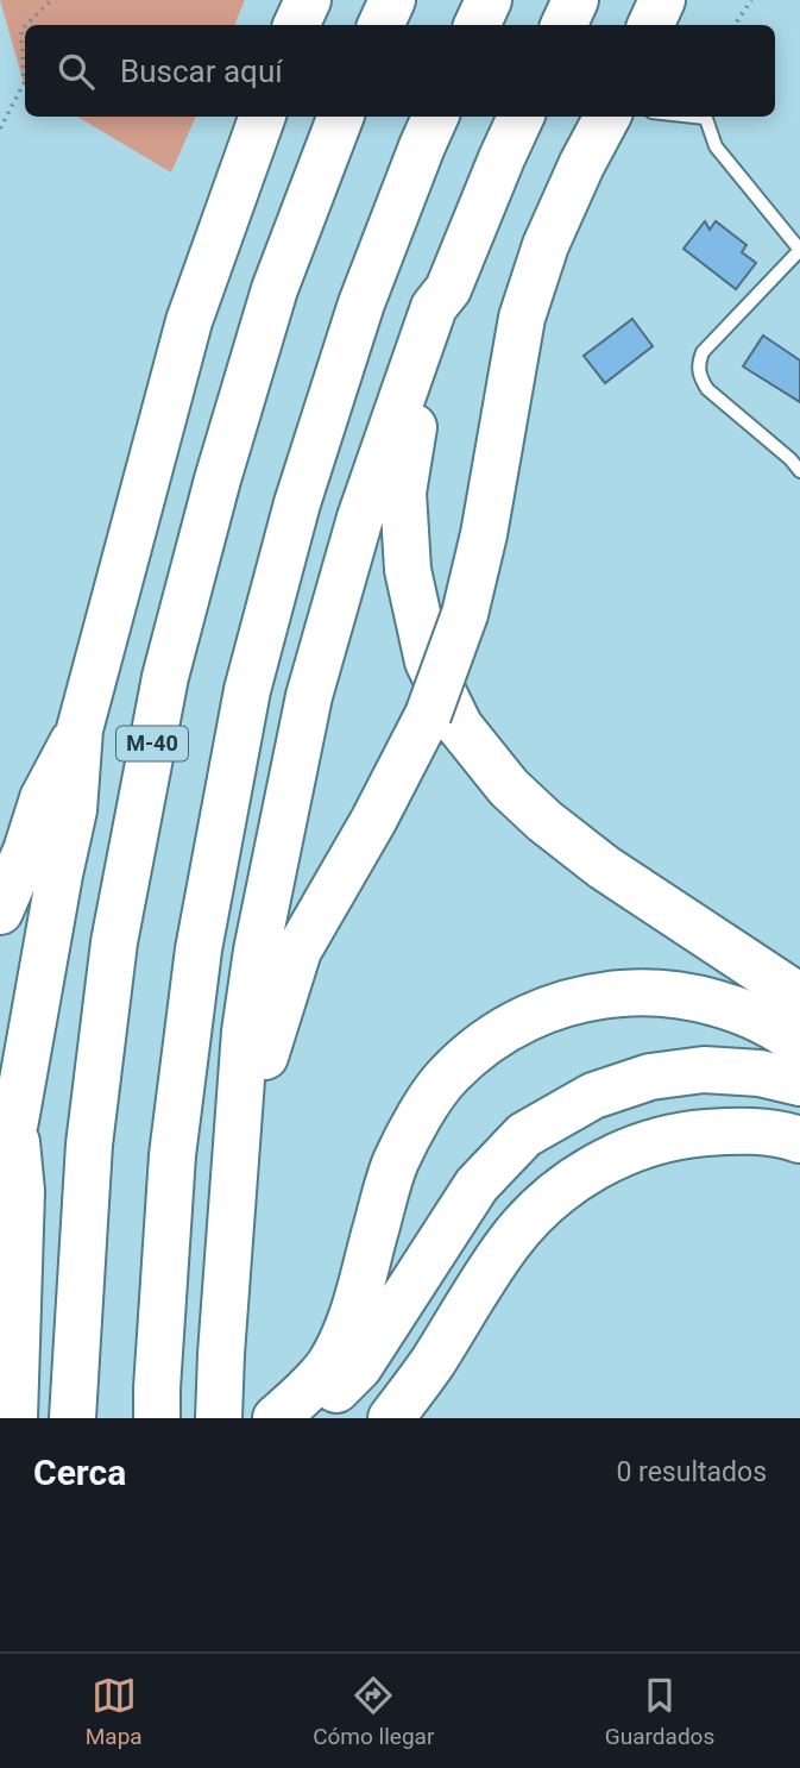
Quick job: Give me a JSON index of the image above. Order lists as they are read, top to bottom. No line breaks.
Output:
{"streets":{"highway":["M-40"]},"page":{"search":"Buscar aquí","heading":["Cerca","0 resultados"],"nav":["Mapa","Cómo llegar","Guardados"]}}
